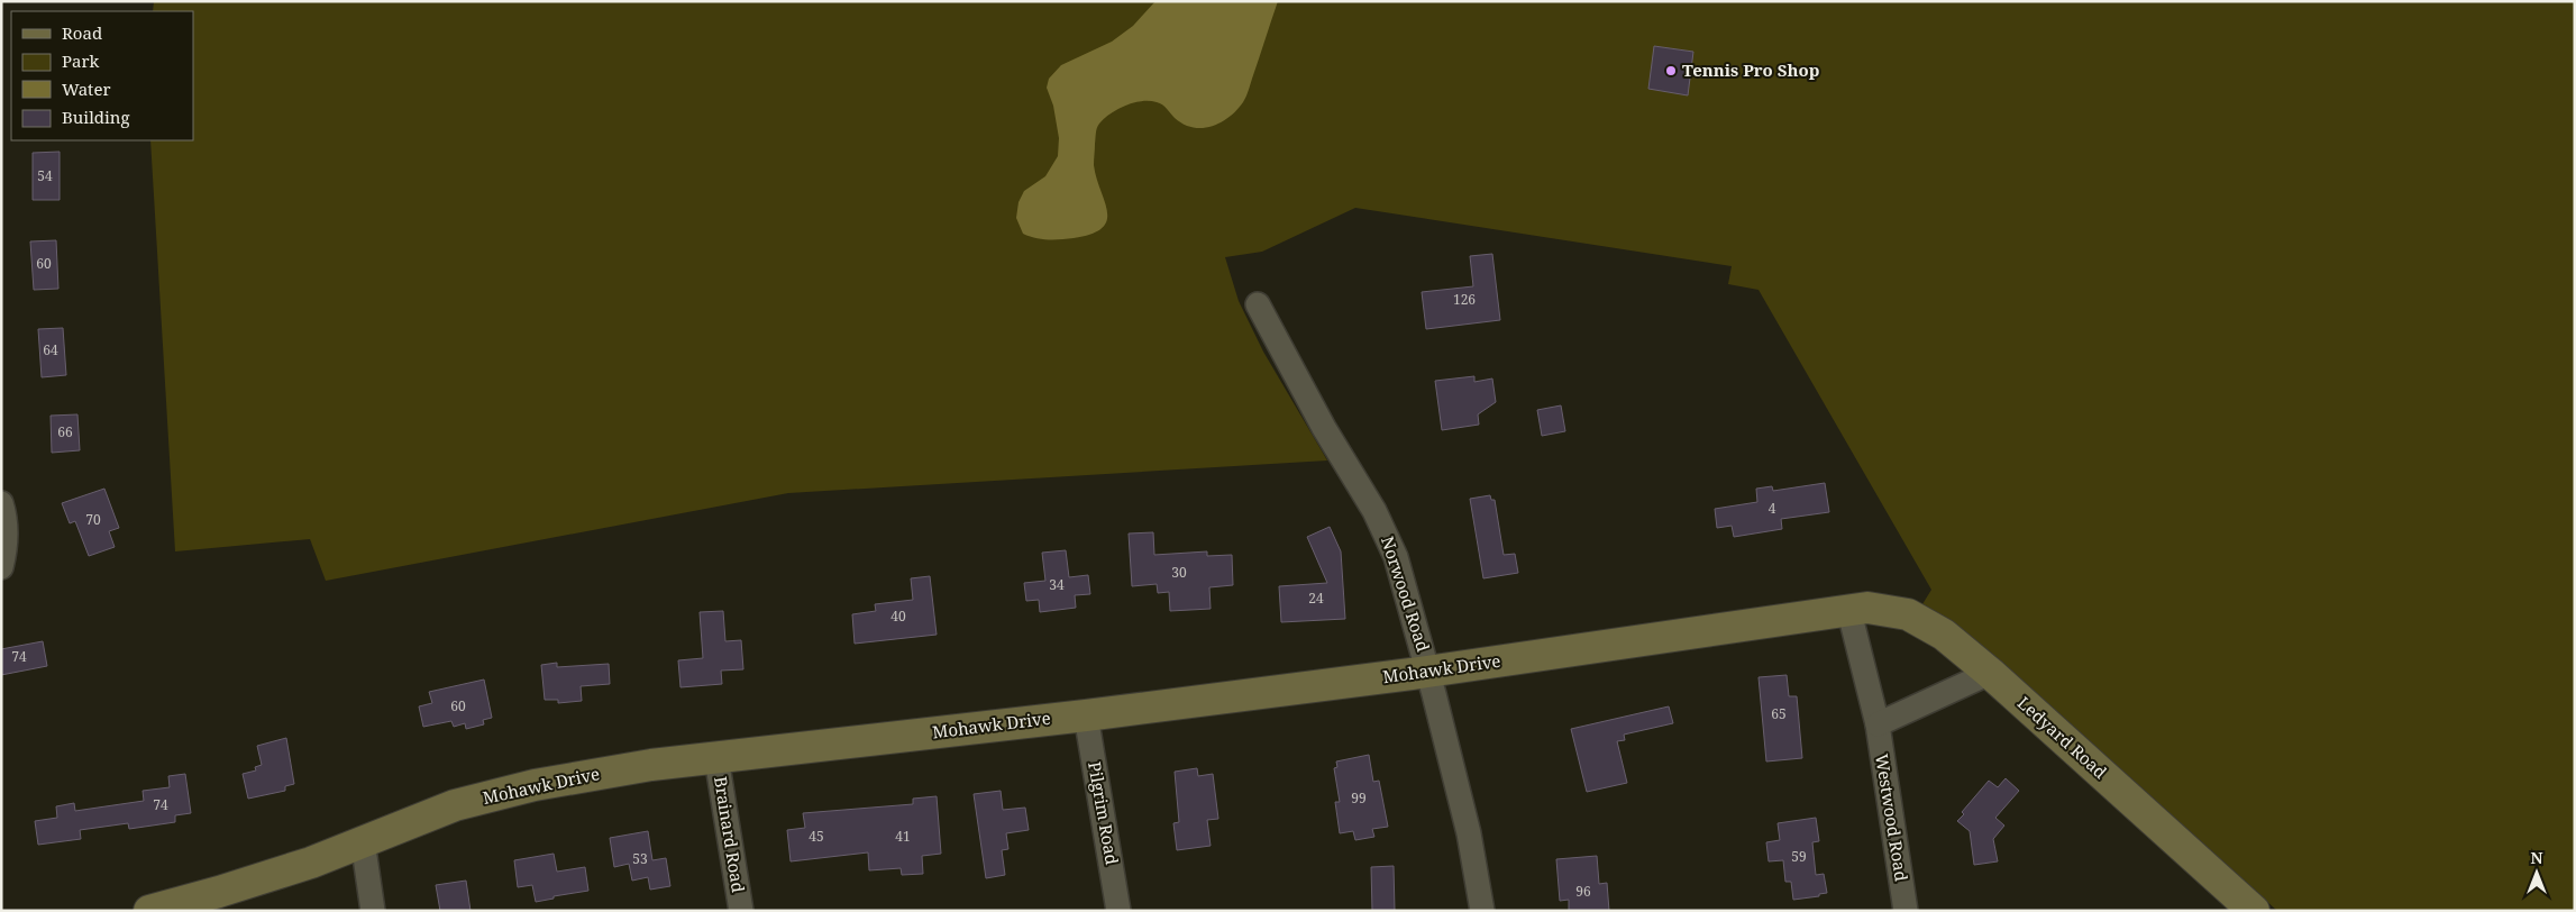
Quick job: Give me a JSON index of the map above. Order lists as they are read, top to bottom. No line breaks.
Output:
{"streets":{"street":["Norwood Road","Mohawk Drive","Ledyard Road","Pilgrim Road","Westwood Road","Brainard Road"]},"crossings":[["Norwood Road","Mohawk Drive"],["Mohawk Drive","Ledyard Road"],["Mohawk Drive","Pilgrim Road"],["Mohawk Drive","Westwood Road"],["Mohawk Drive","Brainard Road"],["Ledyard Road","Westwood Road"]],"places":["Tennis Pro Shop"],"house_numbers":["54","60","126","64","66","4","70","30","34","24","40","74","60","65","99","74","45","41","59","53","96"],"legend":["Road","Park","Water","Building"],"north":"top"}
